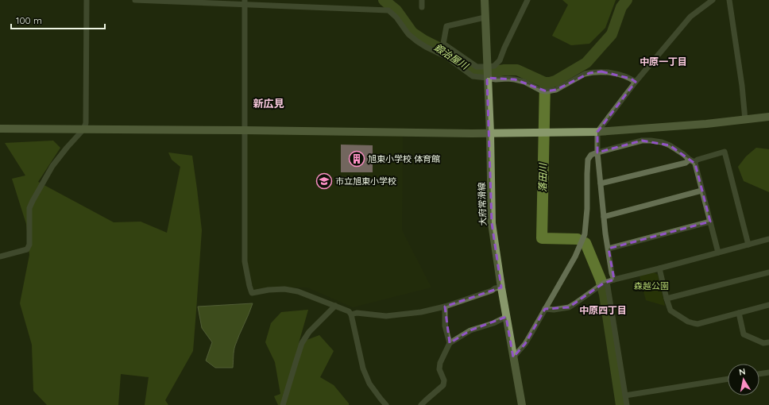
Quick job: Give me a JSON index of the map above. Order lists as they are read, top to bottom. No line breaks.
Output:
{"streets":{"street":["大府常滑線"]},"districts":["中原一丁目","新広見","中原四丁目"],"water":["鍛治屋川","落田川"],"parks":["森越公園"],"places":{"building":["旭東小学校 体育館"],"school or university":["市立旭東小学校"]},"scale_bar":"100 m","north":"top"}
